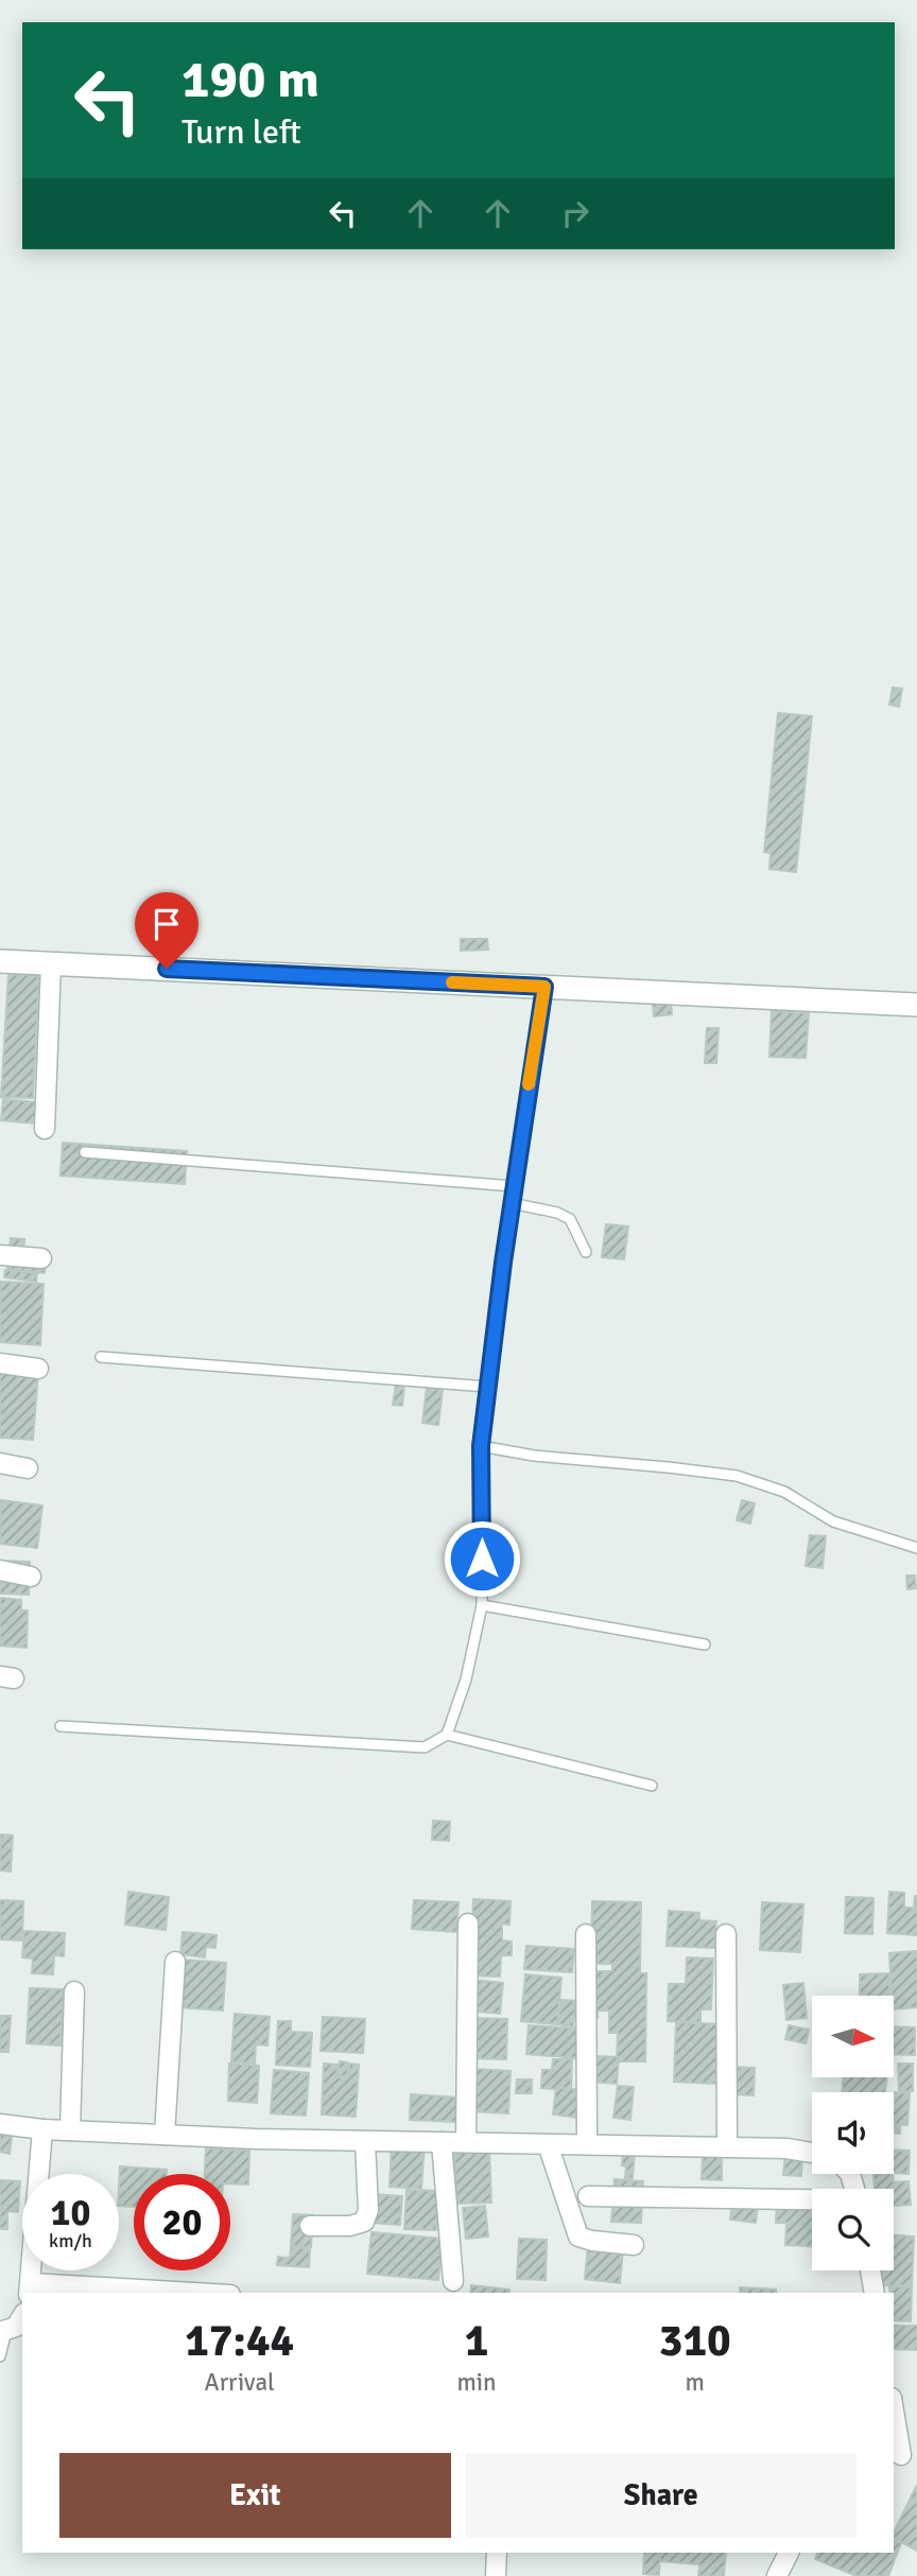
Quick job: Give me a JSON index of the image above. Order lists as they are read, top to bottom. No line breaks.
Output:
{"north":"right","page":{"turn":["190 m","Turn left"],"speed":"10 km/h","limit":"20","eta":["17:44","Arrival","1","min","310","m"],"buttons":["Exit","Share"]}}
